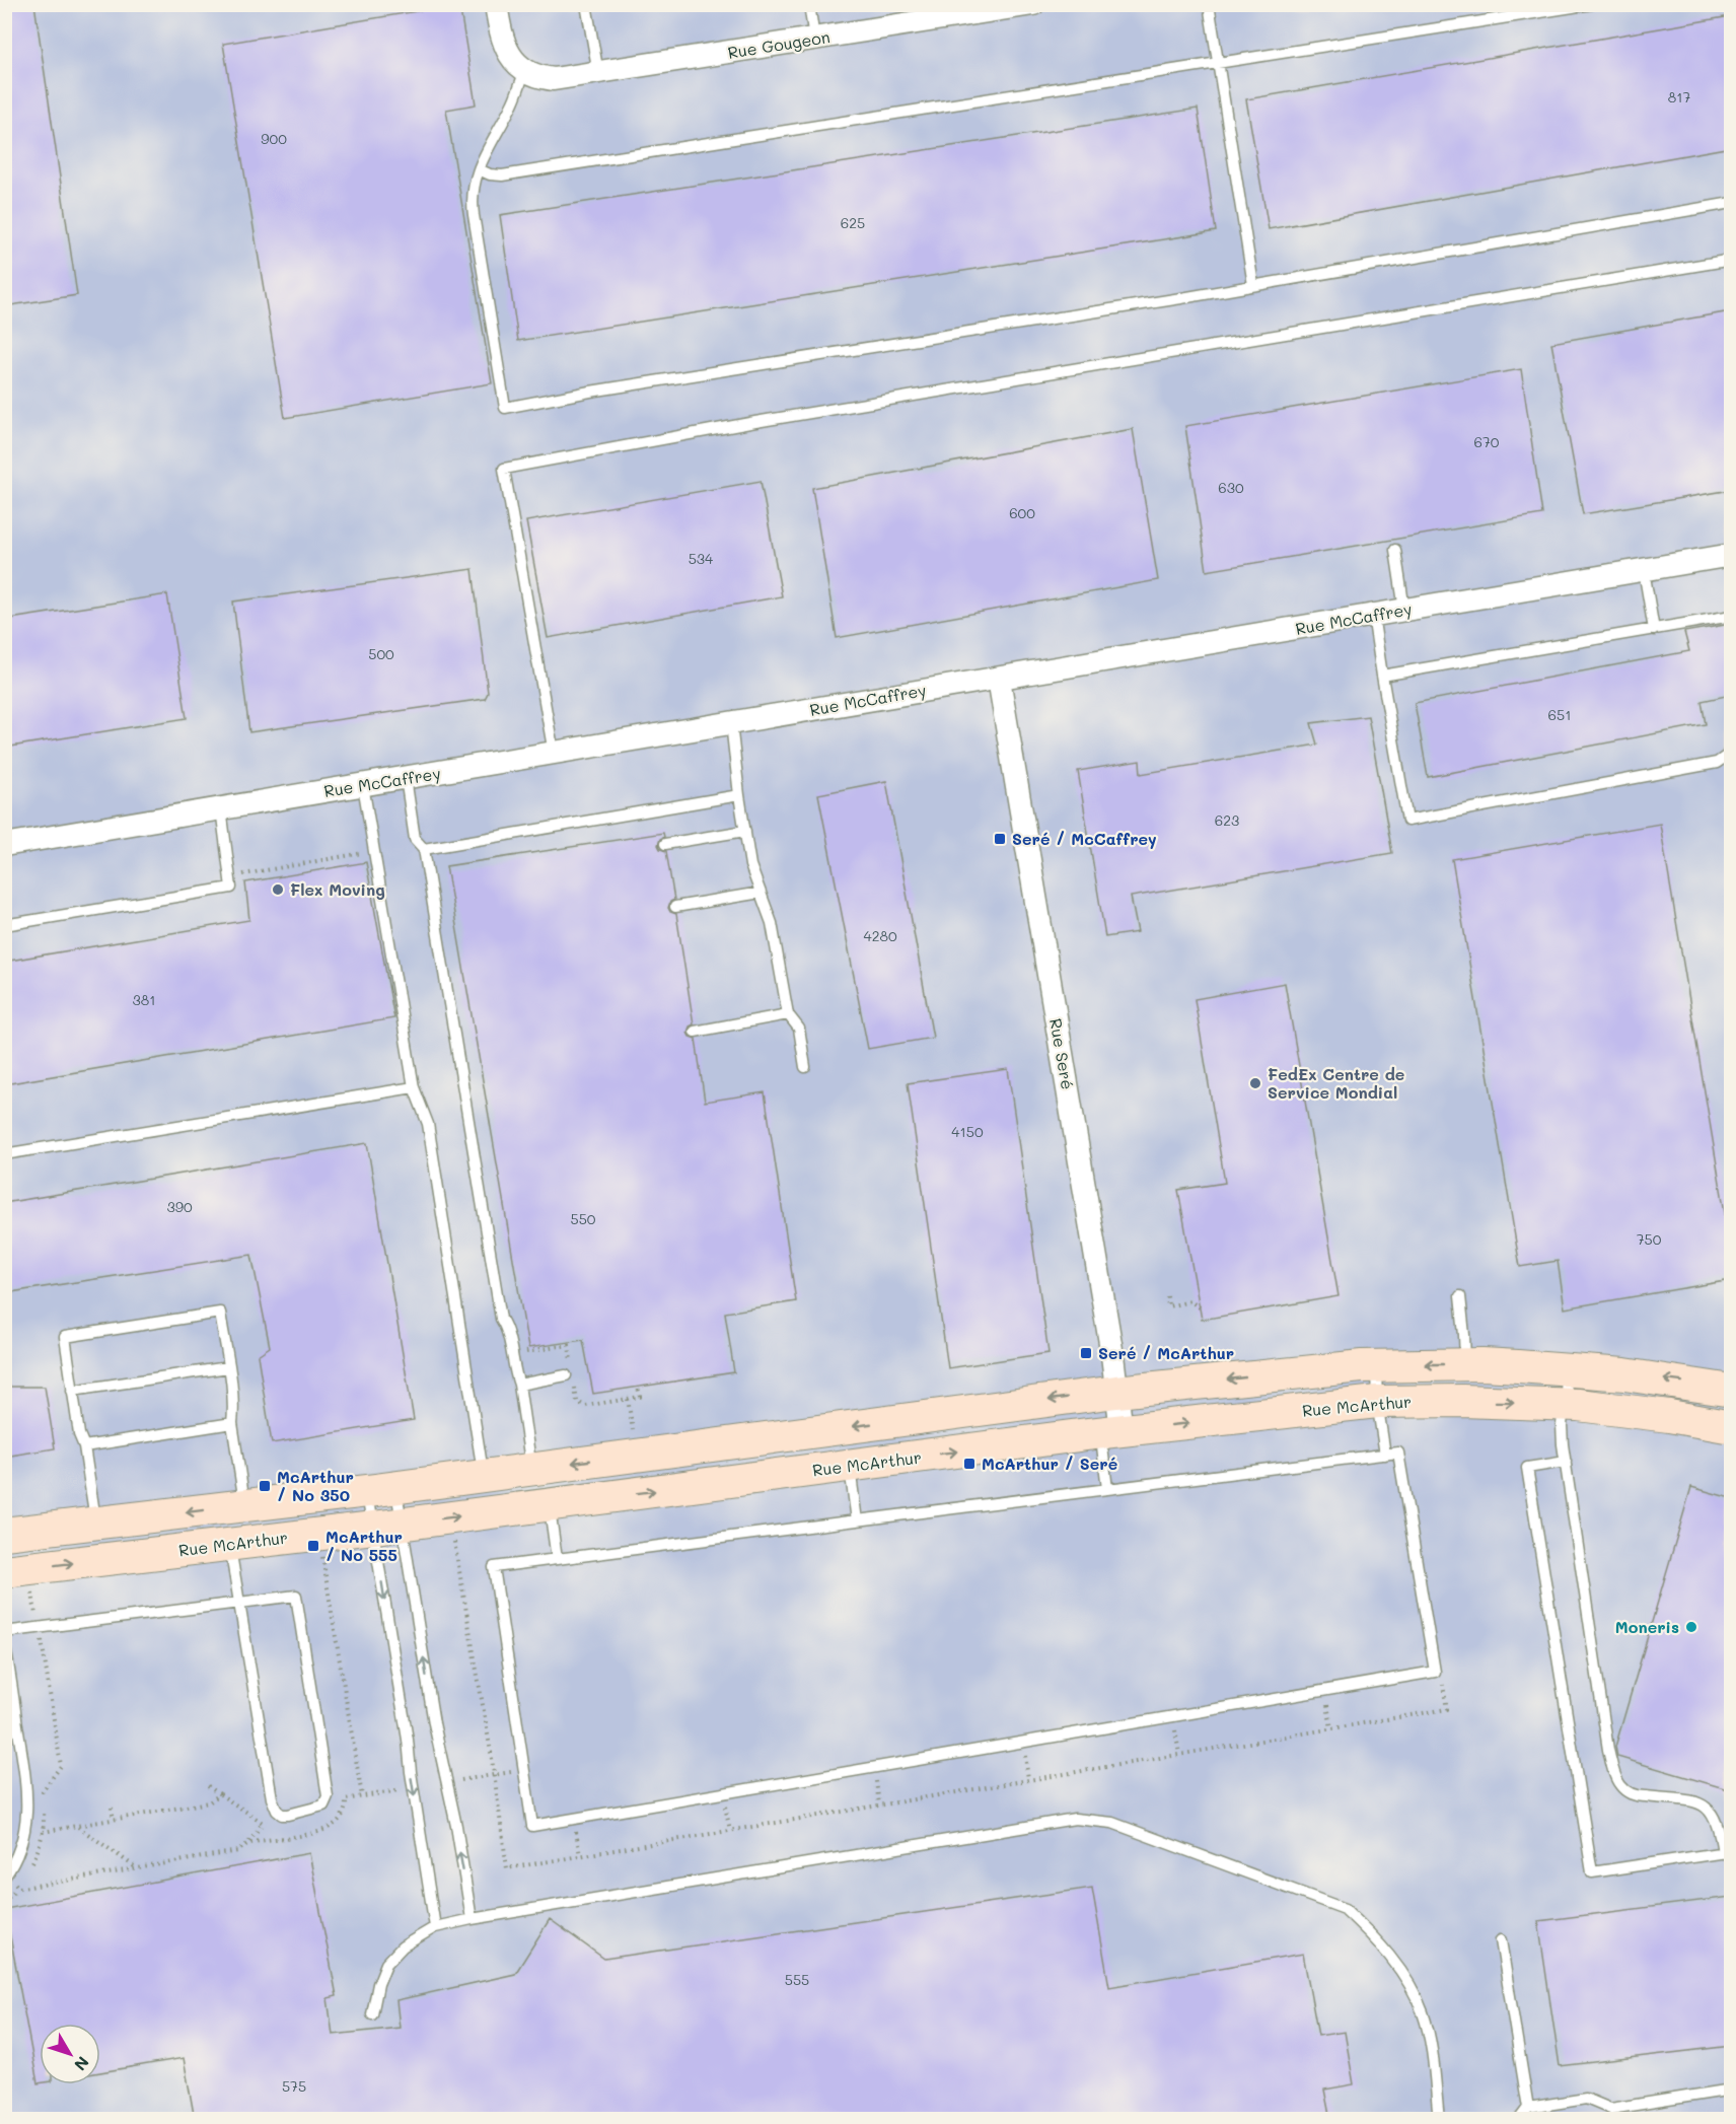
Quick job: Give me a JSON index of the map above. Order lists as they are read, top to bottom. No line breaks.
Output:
{"streets":{"street":["Rue Gougeon","Rue McCaffrey","Rue Seré","Rue McArthur"]},"crossings":[["Rue McCaffrey","Rue Seré"],["Rue Seré","Rue McArthur"]],"places":{"transit":["Seré / McCaffrey","Seré / McArthur","McArthur / Seré","McArthur / No 350","McArthur / No 555"],"other":["Flex Moving","FedEx Centre de Service Mondial","Moneris"]},"house_numbers":["817","900","625","670","630","600","534","500","651","623","4280","381","4150","390","550","750","555","575"],"north":"bottom right"}
